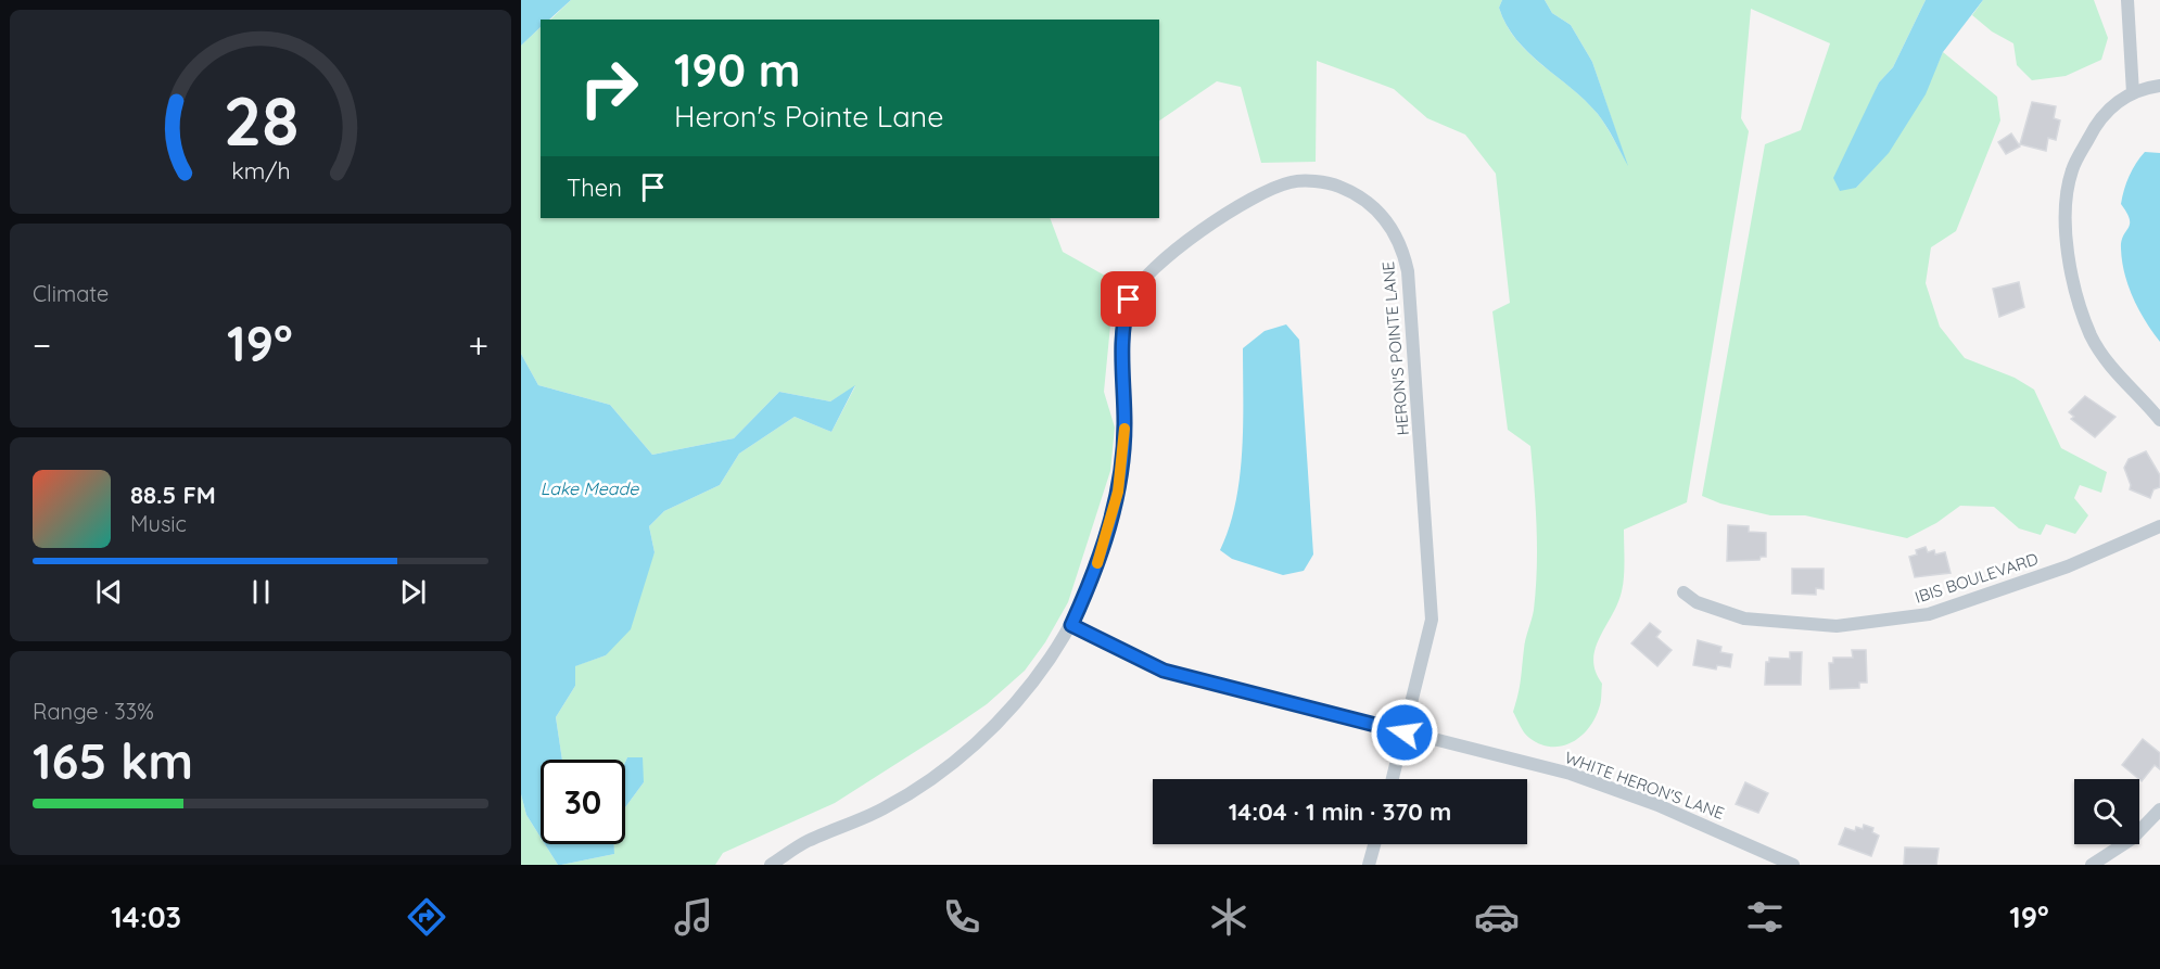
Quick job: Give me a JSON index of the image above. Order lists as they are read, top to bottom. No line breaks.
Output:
{"streets":{"street":["HERON'S POINTE LANE","IBIS BOULEVARD","WHITE HERON'S LANE"]},"crossings":[["HERON'S POINTE LANE","WHITE HERON'S LANE"]],"water":["Lake Meade"],"page":{"turn":["190 m","Heron's Pointe Lane"],"then":"Then","tile":["Climate",["Range · 33%","165 km"]],"heat":["−","19°","+"],"song":["88.5 FM","Music"],"limit":"30","trip":"14:04 · 1 min · 370 m","tabs":["14:03","19°"],"gauge":["28","km/h"]}}
